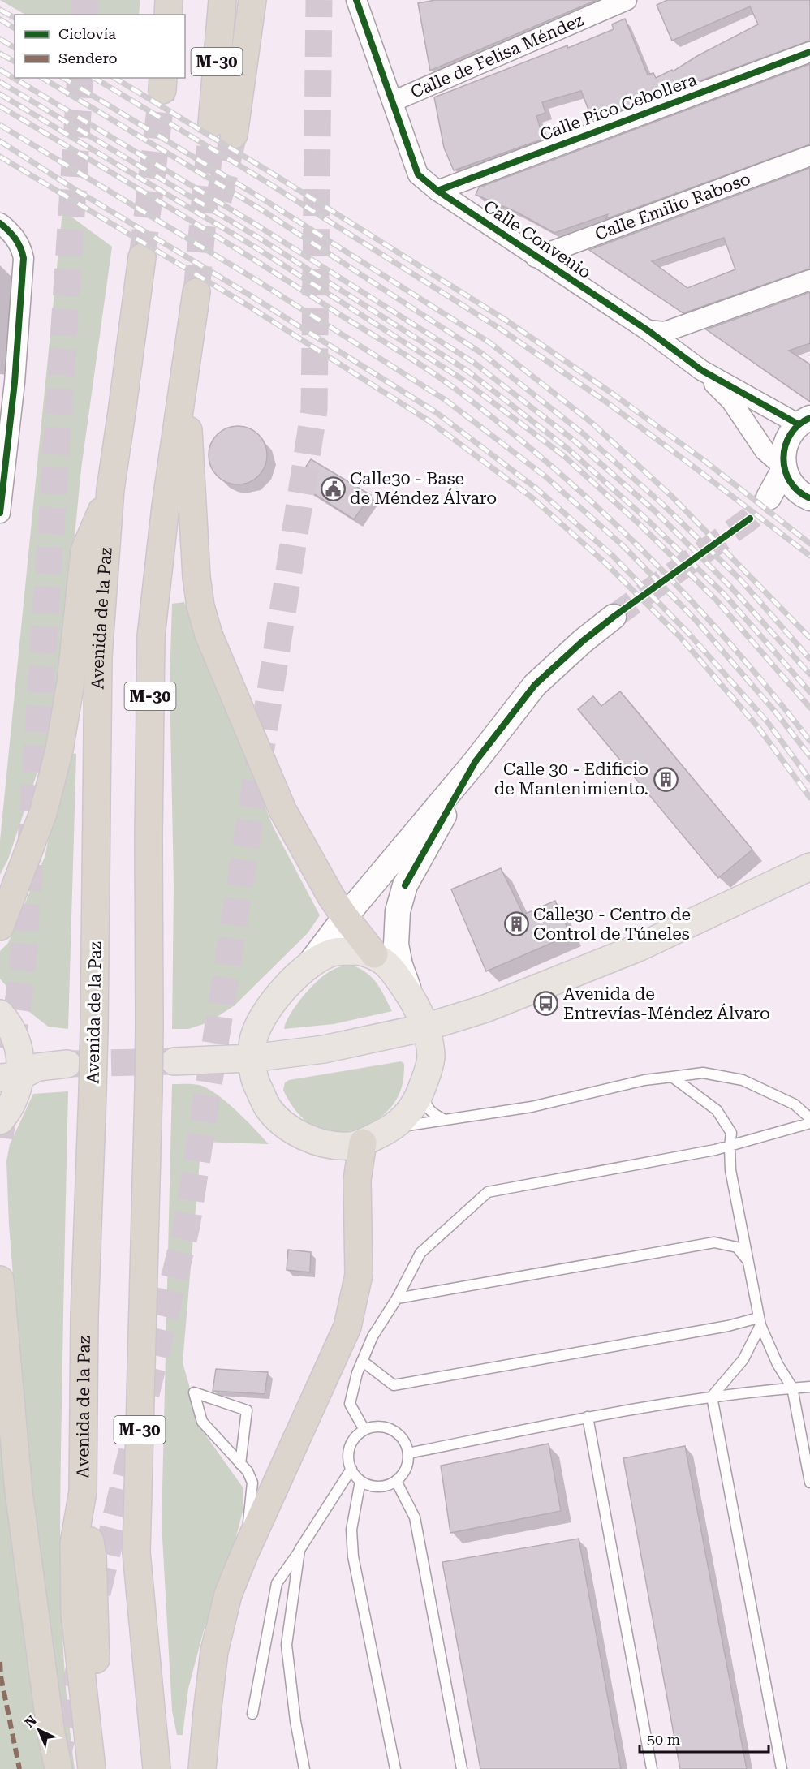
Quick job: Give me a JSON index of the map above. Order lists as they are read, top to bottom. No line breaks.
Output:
{"streets":{"highway":["M-30","Avenida de la Paz"],"street":["Calle de Felisa Méndez","Calle Pico Cebollera","Calle Emilio Raboso","Calle Convenio"]},"crossings":[["Calle de Felisa Méndez","Calle Convenio"],["Calle Pico Cebollera","Calle Convenio"],["Calle Emilio Raboso","Calle Convenio"]],"places":{"public building":["Calle30 - Base de Méndez Álvaro"],"building":["Calle 30 - Edificio de Mantenimiento.","Calle30 - Centro de Control de Túneles"],"bus stop":["Avenida de Entrevías-Méndez Álvaro"]},"legend":["Ciclovía","Sendero"],"scale_bar":"50 m","north":"top left"}
